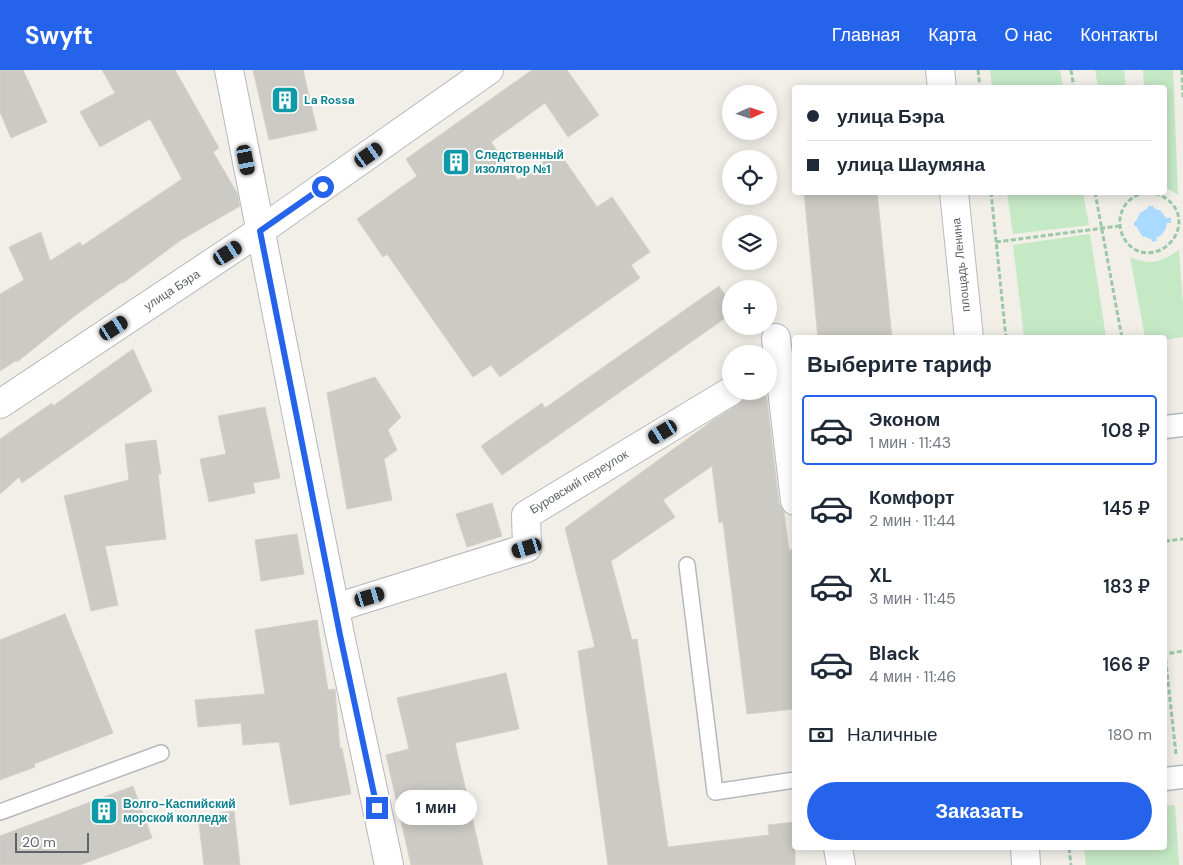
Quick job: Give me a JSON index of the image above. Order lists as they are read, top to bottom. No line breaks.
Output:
{"streets":{"street":["площадь Ленина","улица Бэра","Буровский переулок"]},"places":{"building":["La Rossa","Следственный изолятор №1","Волго-Каспийский морской колледж"]},"scale_bar":"20 m","north":"right","page":{"header":"Swyft","nav":["Главная","Карта","О нас","Контакты"],"map_buttons":["+","−"],"banner":["улица Бэра","улица Шаумяна"],"heading":"Выберите тариф","list":[{"name":"Эконом","note":"1 мин · 11:43","value":"108 ₽"},{"name":"Комфорт","note":"2 мин · 11:44","value":"145 ₽"},{"name":"XL","note":"3 мин · 11:45","value":"183 ₽"},{"name":"Black","note":"4 мин · 11:46","value":"166 ₽"}],"pay":["Наличные","180 m"],"buttons":"Заказать","bubble":"1 мин","scale":"20 m"}}
